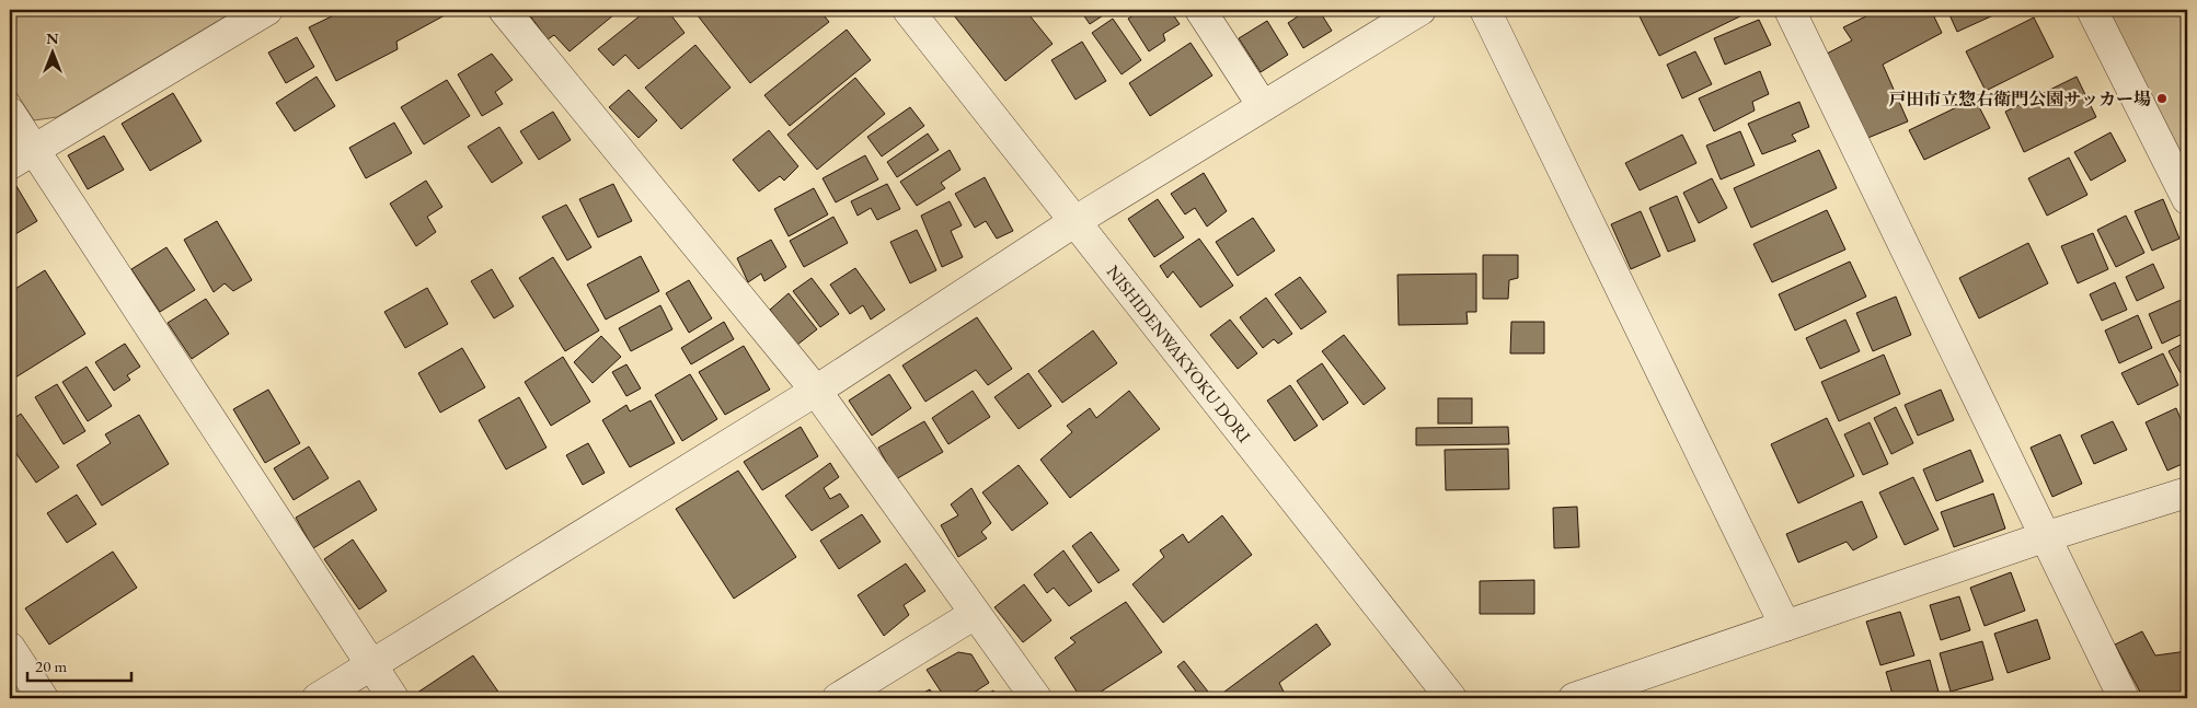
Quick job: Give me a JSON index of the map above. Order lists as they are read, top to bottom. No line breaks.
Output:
{"streets":{"street":["NISHIDENWAKYOKU DORI"]},"places":["戸田市立惣右衛門公園サッカー場"],"scale_bar":"20 m","north":"top"}
